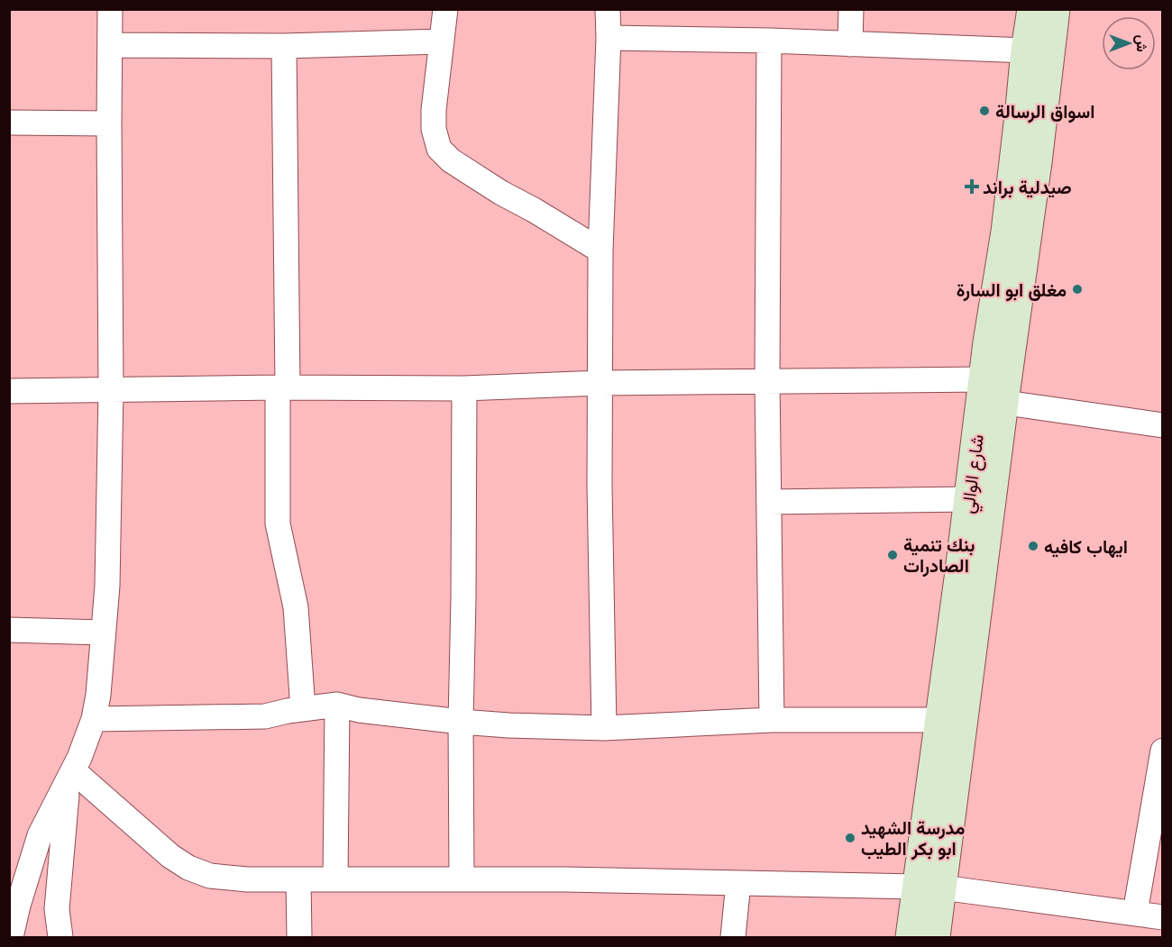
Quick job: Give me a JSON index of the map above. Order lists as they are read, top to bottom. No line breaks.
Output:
{"streets":{"street":["شارع الوالي"]},"places":{"other":["اسواق الرسالة","مغلق ابو السارة","ايهاب كافيه","بنك تنمية الصادرات","مدرسة الشهيد ابو بكر الطيب"],"health":["صيدلية براند"]},"north":"right"}
